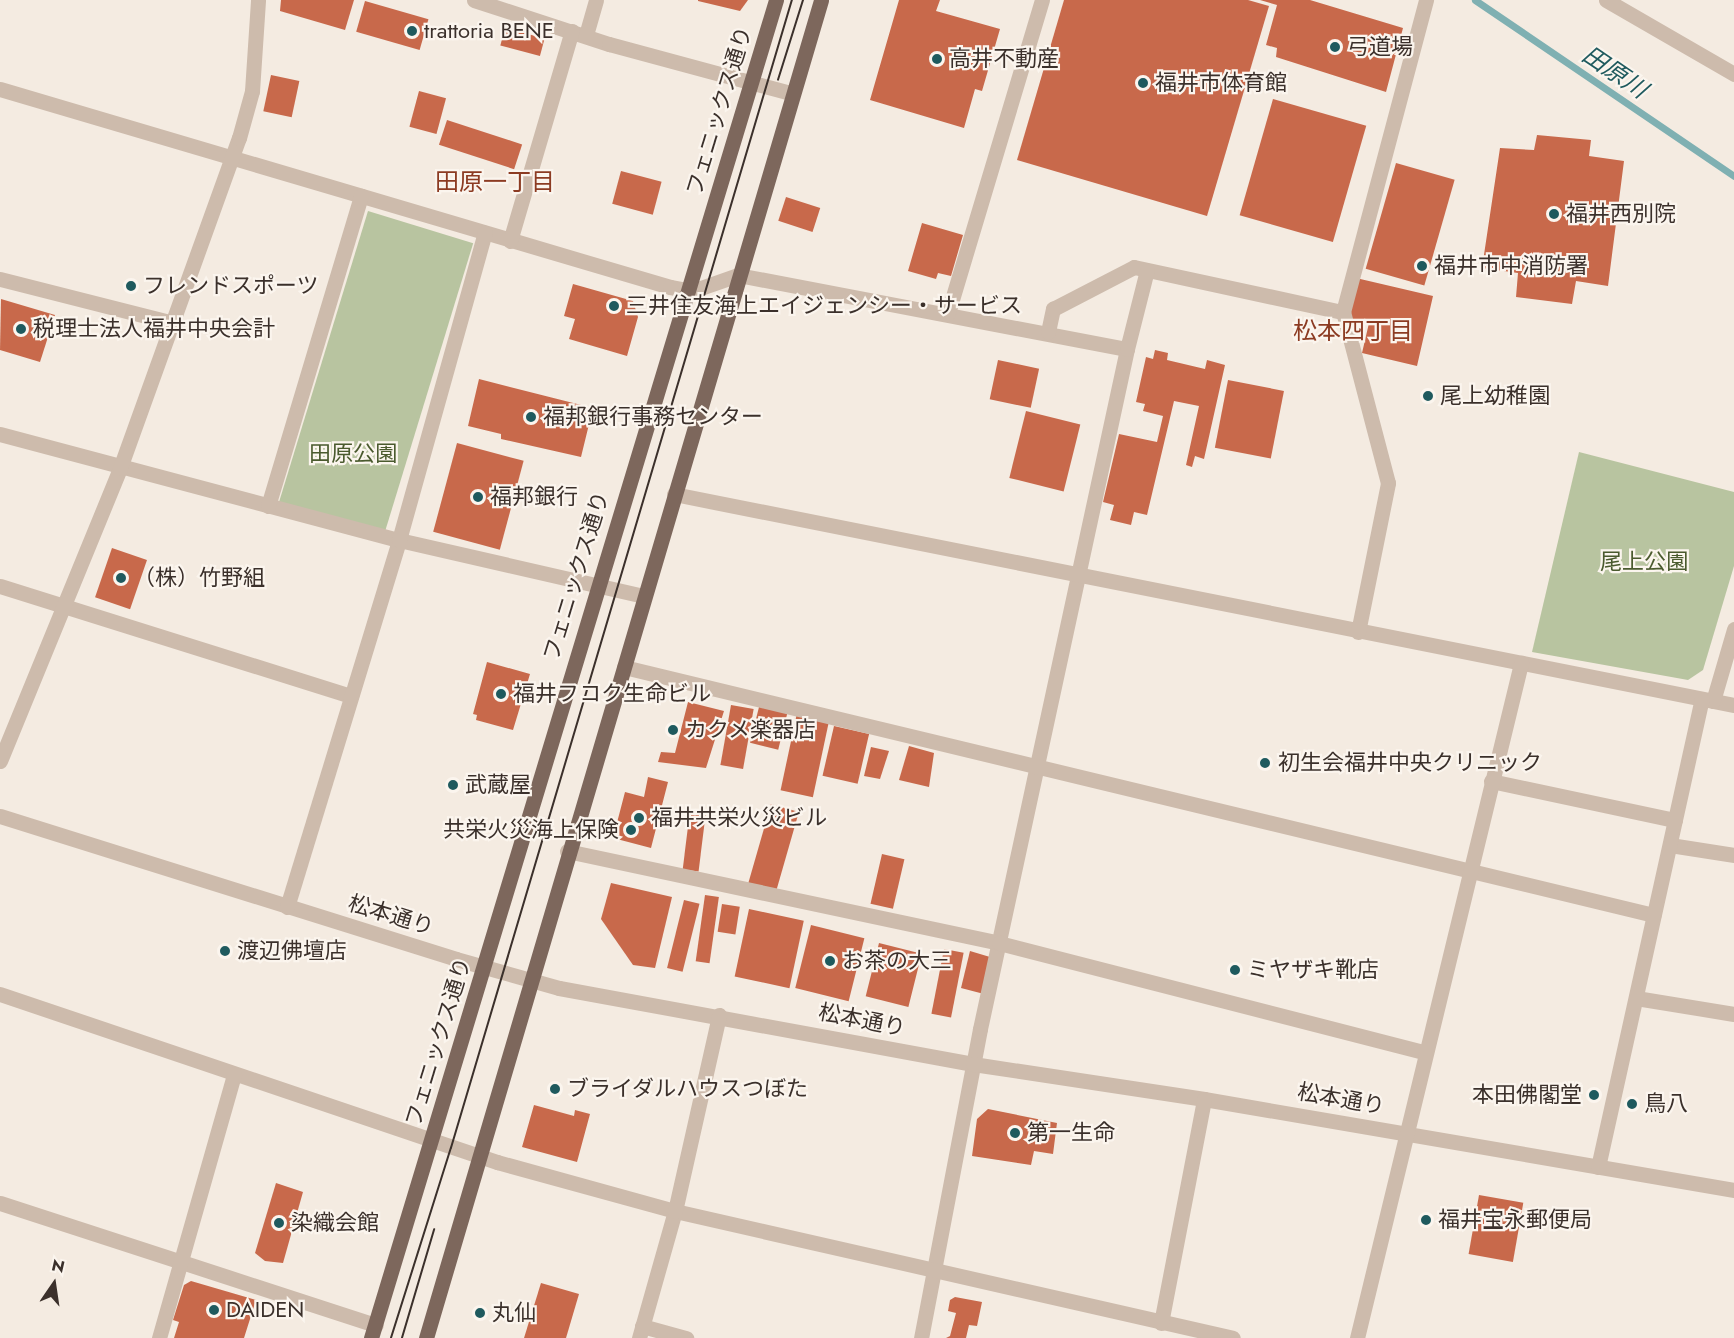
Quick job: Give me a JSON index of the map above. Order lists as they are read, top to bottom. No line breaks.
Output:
{"streets":{"main road":["フェニックス通り"],"street":["松本通り"]},"crossings":[["フェニックス通り","松本通り"]],"districts":["田原一丁目","松本四丁目"],"water":["田原川"],"parks":["田原公園","尾上公園"],"places":["trattoria BENE","弓道場","高井不動産","福井市体育館","福井西別院","福井市中消防署","フレンドスポーツ","三井住友海上エイジェンシー・サービス","税理士法人福井中央会計","尾上幼稚園","福邦銀行事務センター","福邦銀行","（株）竹野組","福井フコク生命ビル","カクメ楽器店","初生会福井中央クリニック","武蔵屋","福井共栄火災ビル","共栄火災海上保険","渡辺佛壇店","お茶の大三","ミヤザキ靴店","ブライダルハウスつぼた","本田佛閣堂","鳥八","第一生命","福井宝永郵便局","染織会館","DAIDEN","丸仙"],"north":"top"}
